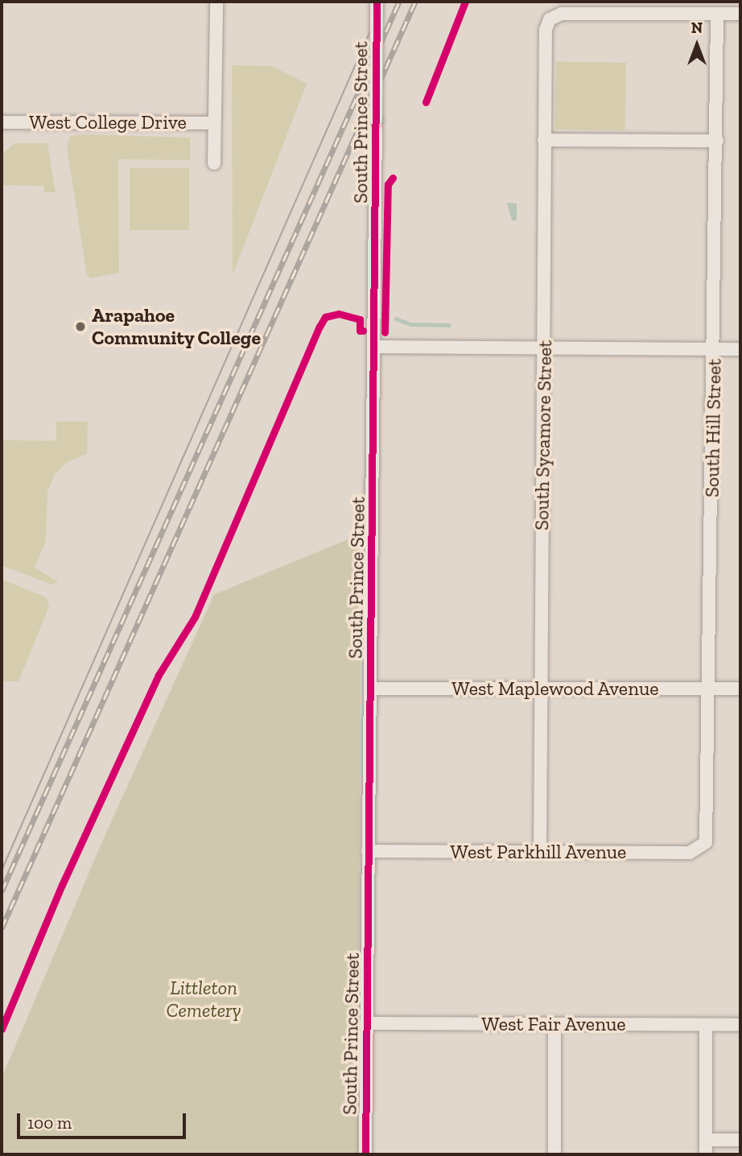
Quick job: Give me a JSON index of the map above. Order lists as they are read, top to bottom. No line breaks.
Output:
{"streets":{"street":["West College Drive","South Prince Street","South Hill Street","South Sycamore Street","West Maplewood Avenue","West Parkhill Avenue","West Fair Avenue"]},"crossings":[["South Prince Street","West Maplewood Avenue"],["South Prince Street","West Parkhill Avenue"],["South Prince Street","West Fair Avenue"],["South Hill Street","South Sycamore Street"],["South Hill Street","West Maplewood Avenue"],["South Hill Street","West Parkhill Avenue"],["South Sycamore Street","West Maplewood Avenue"],["South Sycamore Street","West Parkhill Avenue"]],"parks":["Littleton Cemetery"],"places":["Arapahoe Community College"],"scale_bar":"100 m","north":"top"}
